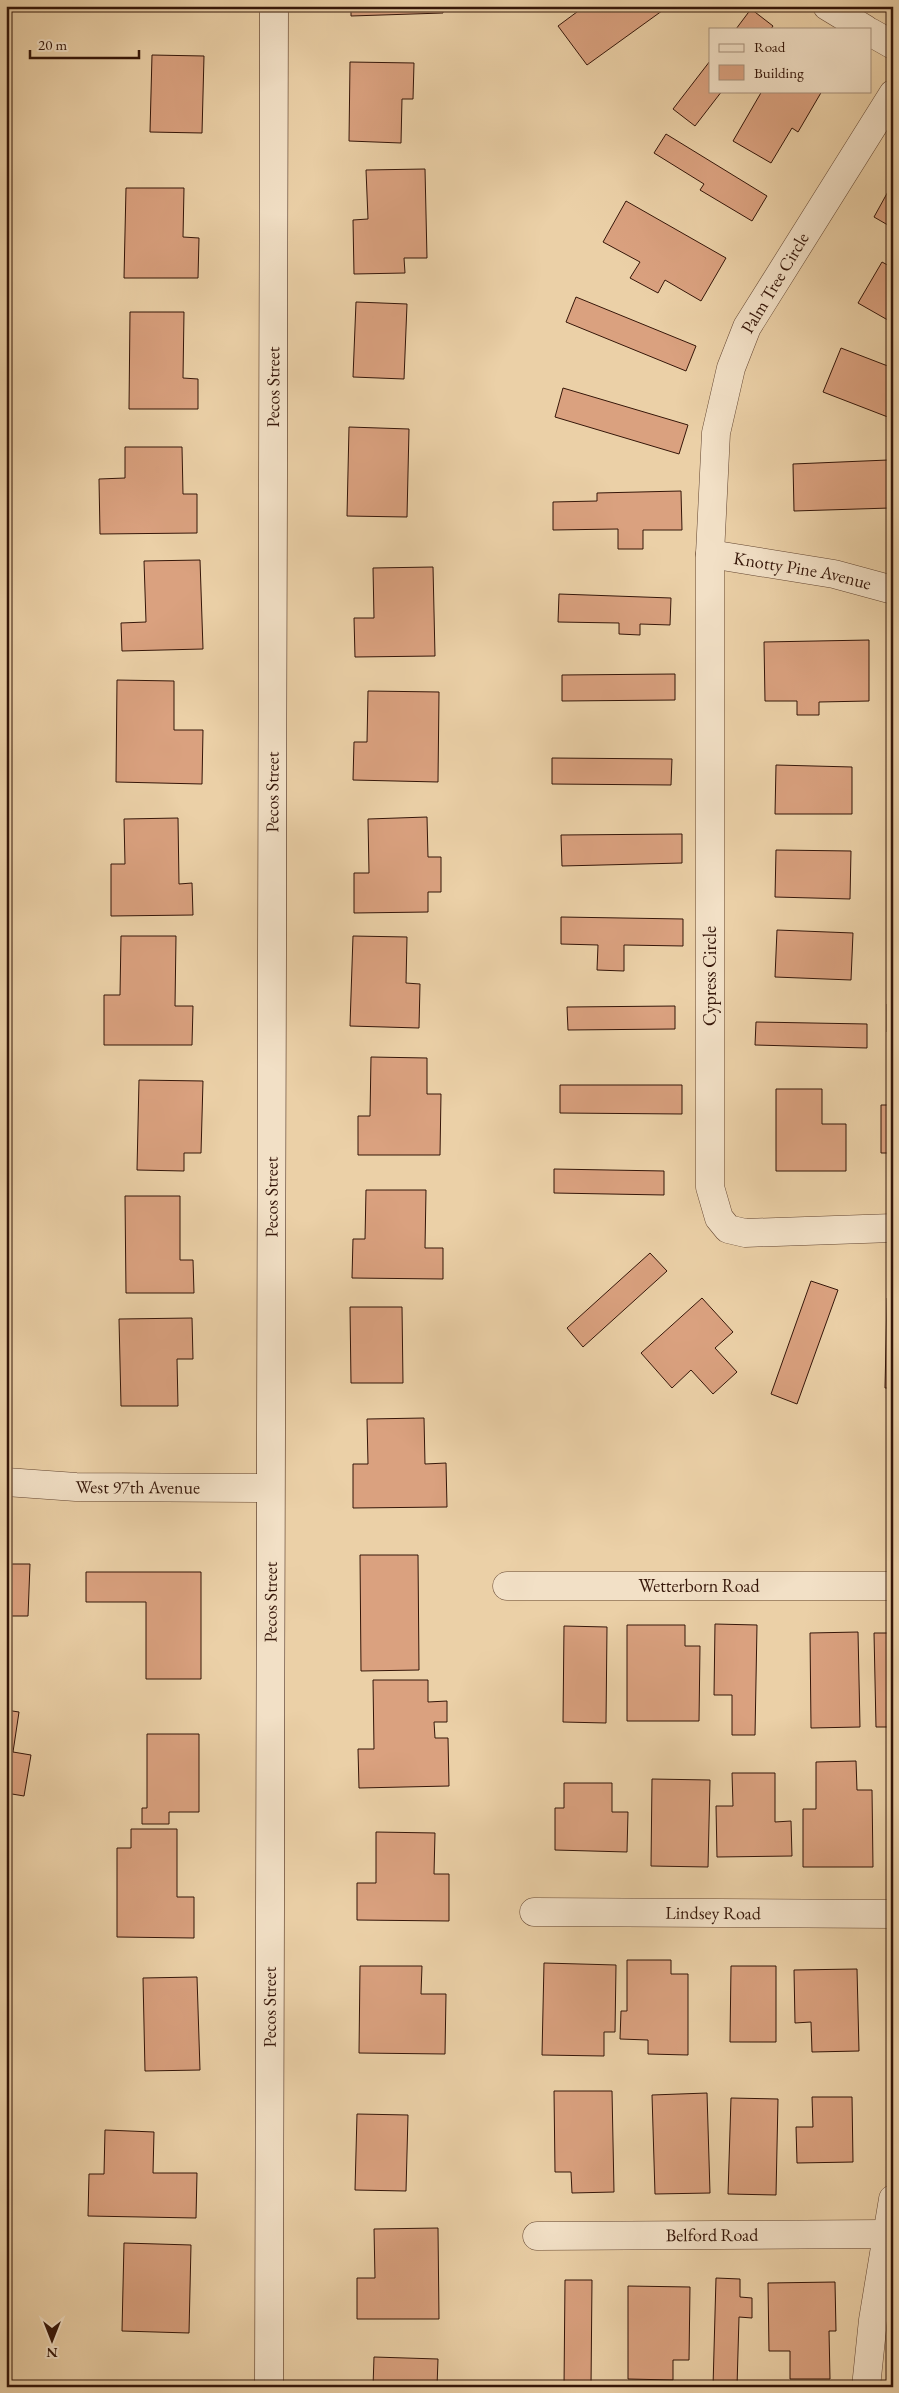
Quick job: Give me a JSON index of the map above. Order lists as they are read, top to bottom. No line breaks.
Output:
{"streets":{"street":["Palm Tree Circle","Pecos Street","Knotty Pine Avenue","Cypress Circle","West 97th Avenue","Wetterborn Road","Lindsey Road","Belford Road"]},"crossings":[["Palm Tree Circle","Knotty Pine Avenue"],["Palm Tree Circle","Cypress Circle"],["Pecos Street","West 97th Avenue"],["Knotty Pine Avenue","Cypress Circle"]],"legend":["Road","Building"],"scale_bar":"20 m","north":"bottom"}
